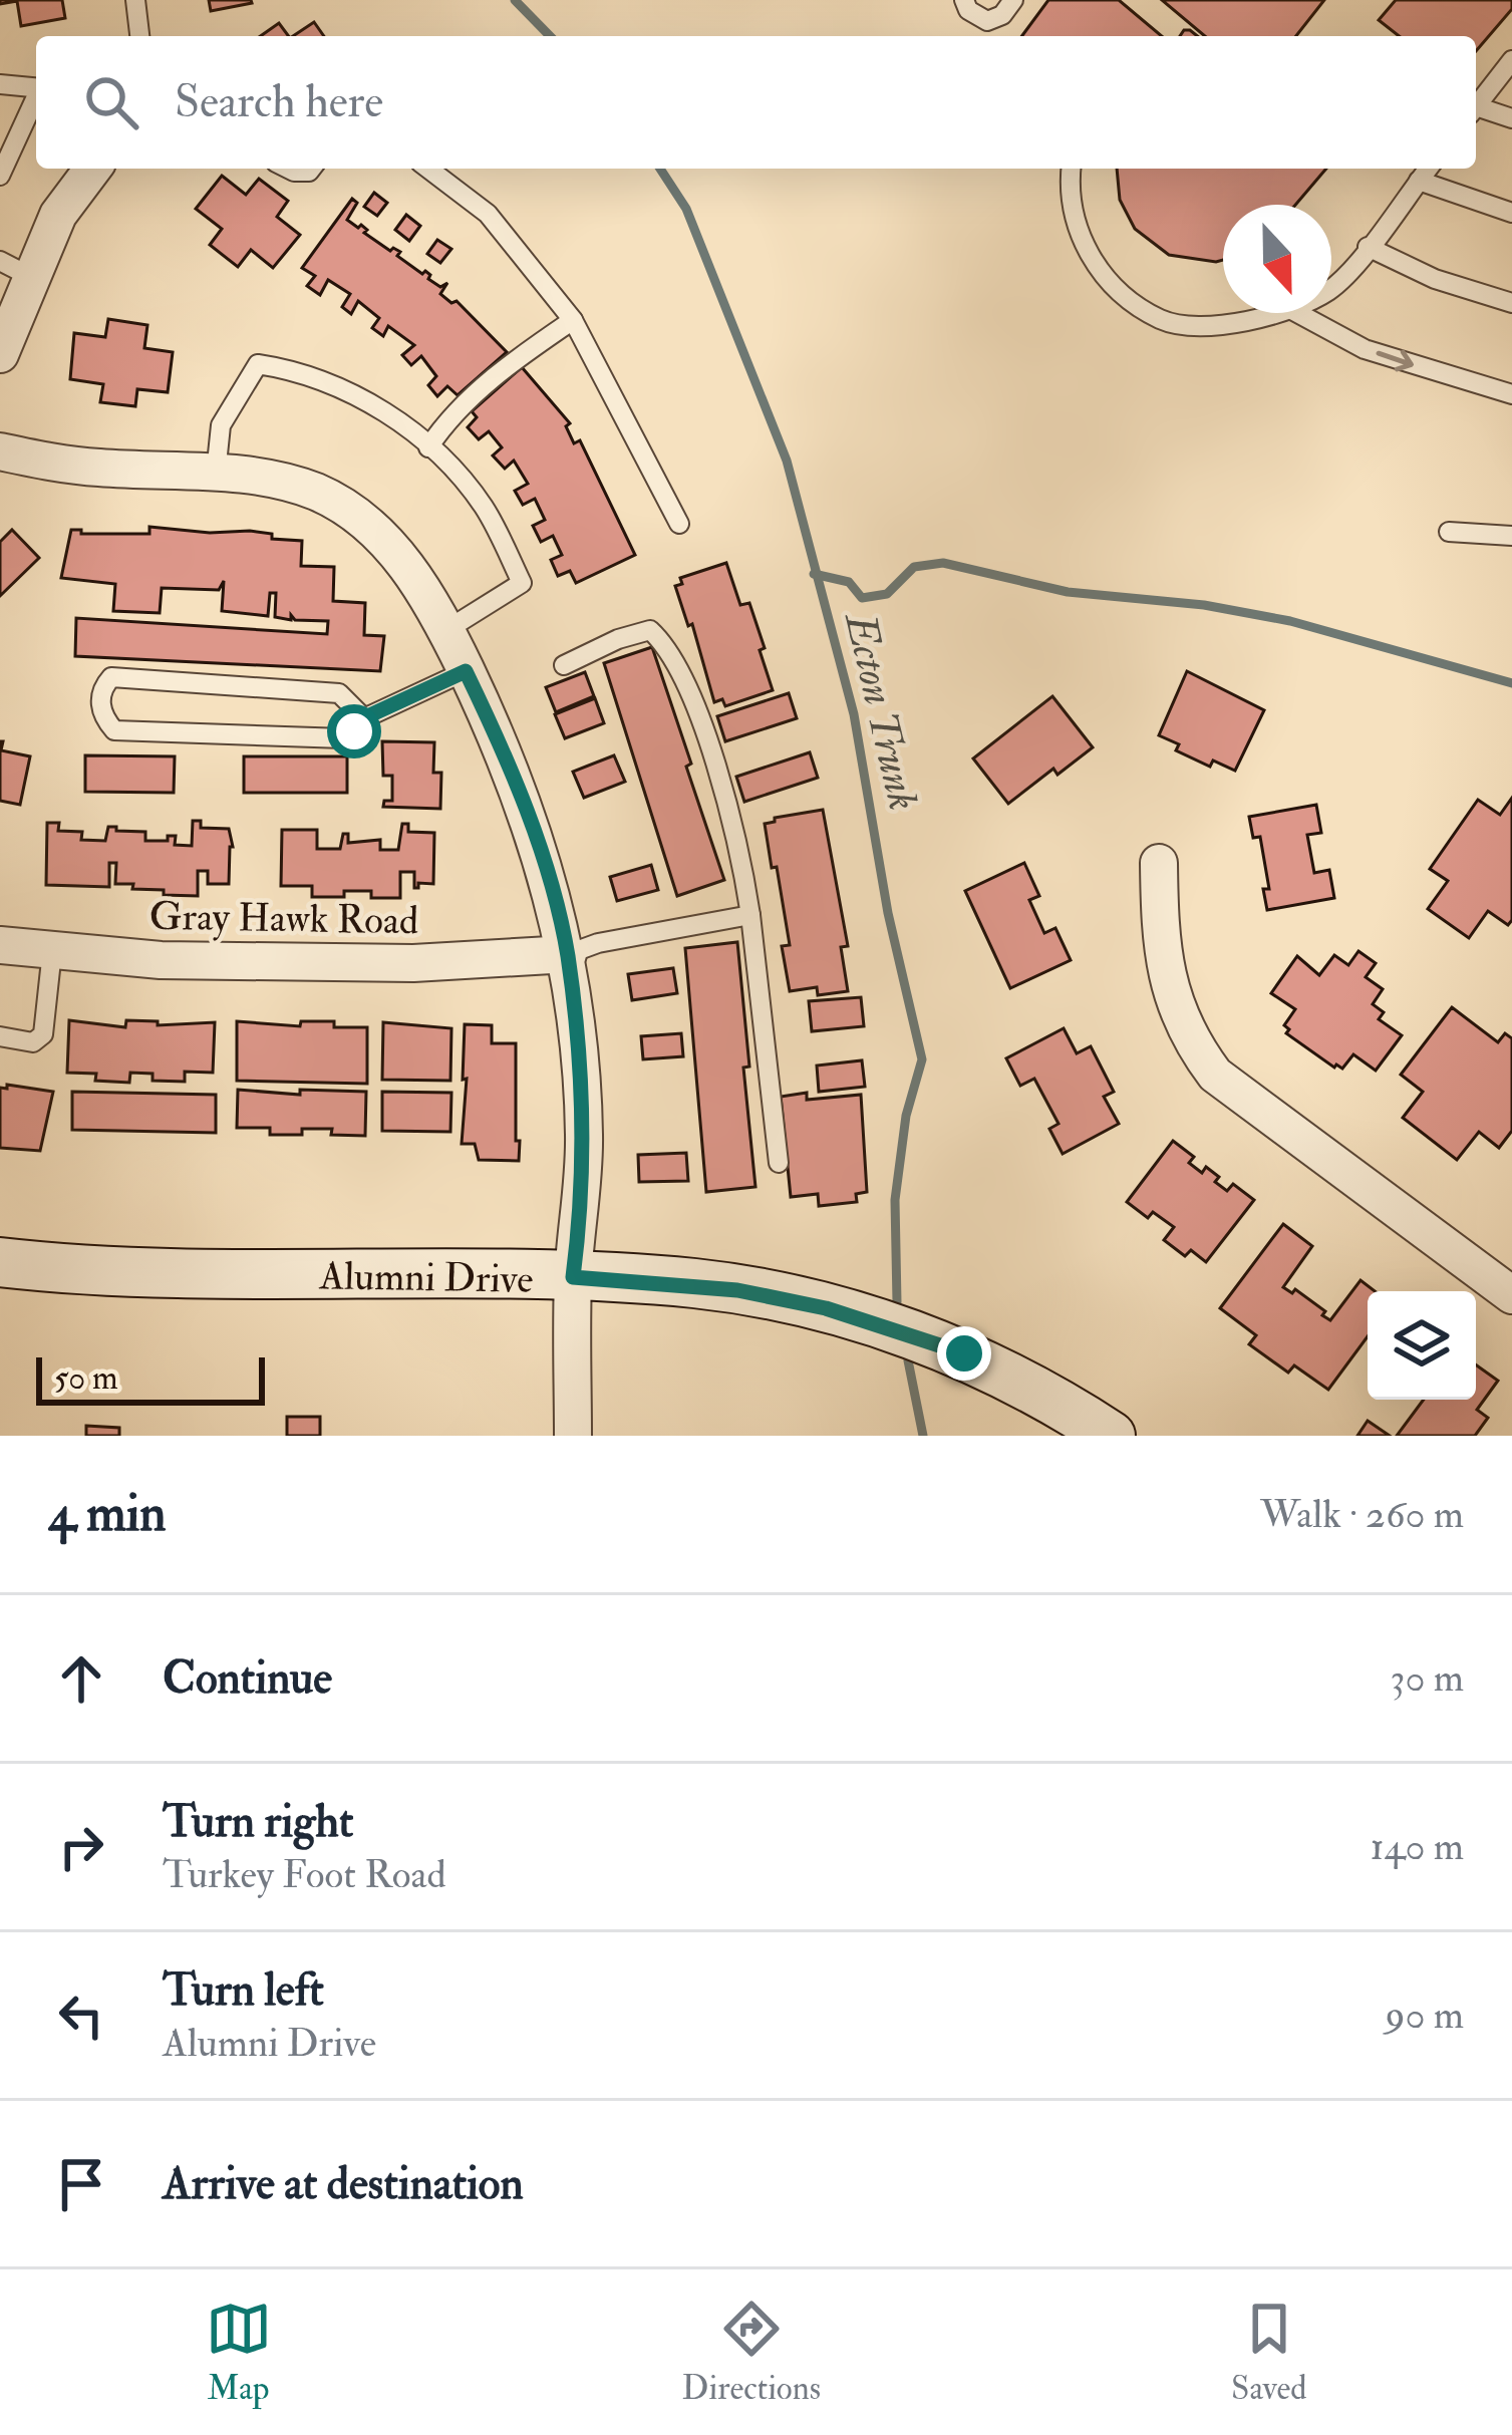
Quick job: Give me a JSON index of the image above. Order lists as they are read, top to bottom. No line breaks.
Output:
{"streets":{"main road":["Alumni Drive"],"street":["Gray Hawk Road"]},"water":["Ecton Trunk"],"scale_bar":"50 m","north":"bottom","page":{"search":"Search here","scale":"50 m","heading":["4 min","Walk · 260 m"],"list":[["Continue","30 m"],["Turn right","Turkey Foot Road","140 m"],["Turn left","Alumni Drive","90 m"],"Arrive at destination"],"nav":["Map","Directions","Saved"]}}
